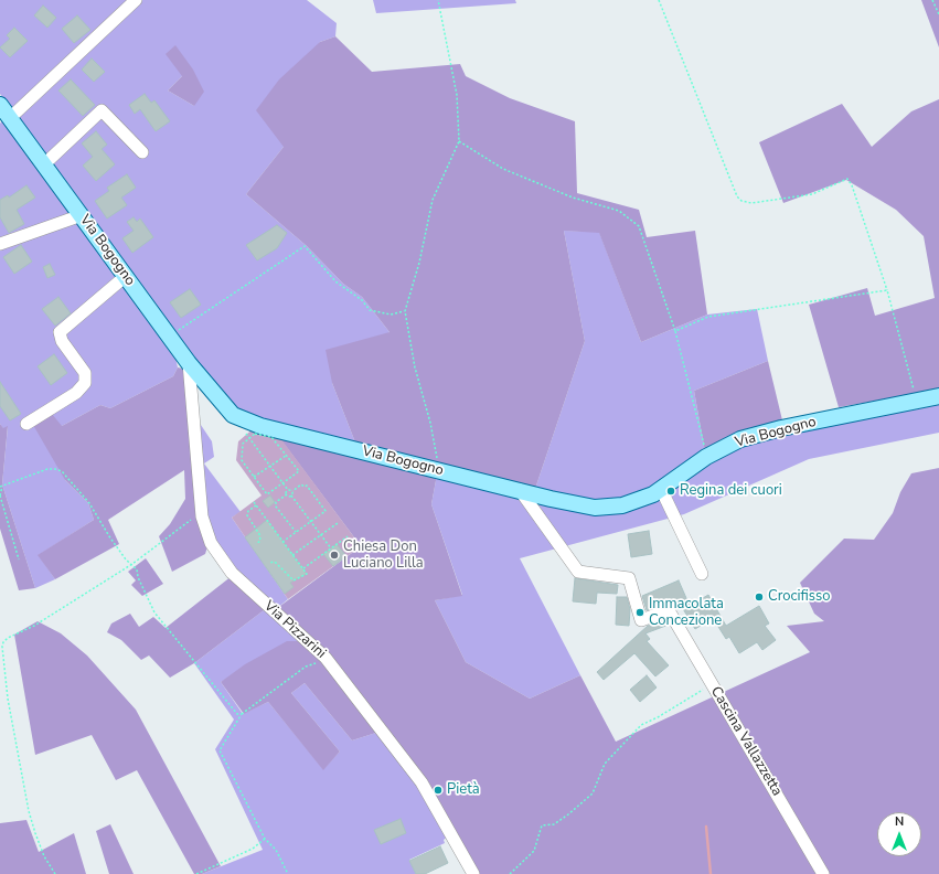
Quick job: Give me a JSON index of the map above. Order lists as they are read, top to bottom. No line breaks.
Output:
{"streets":{"main road":["Via Bogogno"],"street":["Via Pizzarini","Cascina Vallazzetta"]},"crossings":[["Via Bogogno","Via Pizzarini"],["Via Bogogno","Cascina Vallazzetta"]],"places":["Regina dei cuori","Chiesa Don Luciano Lilla","Crocifisso","Immacolata Concezione","Pietà"],"north":"top"}
